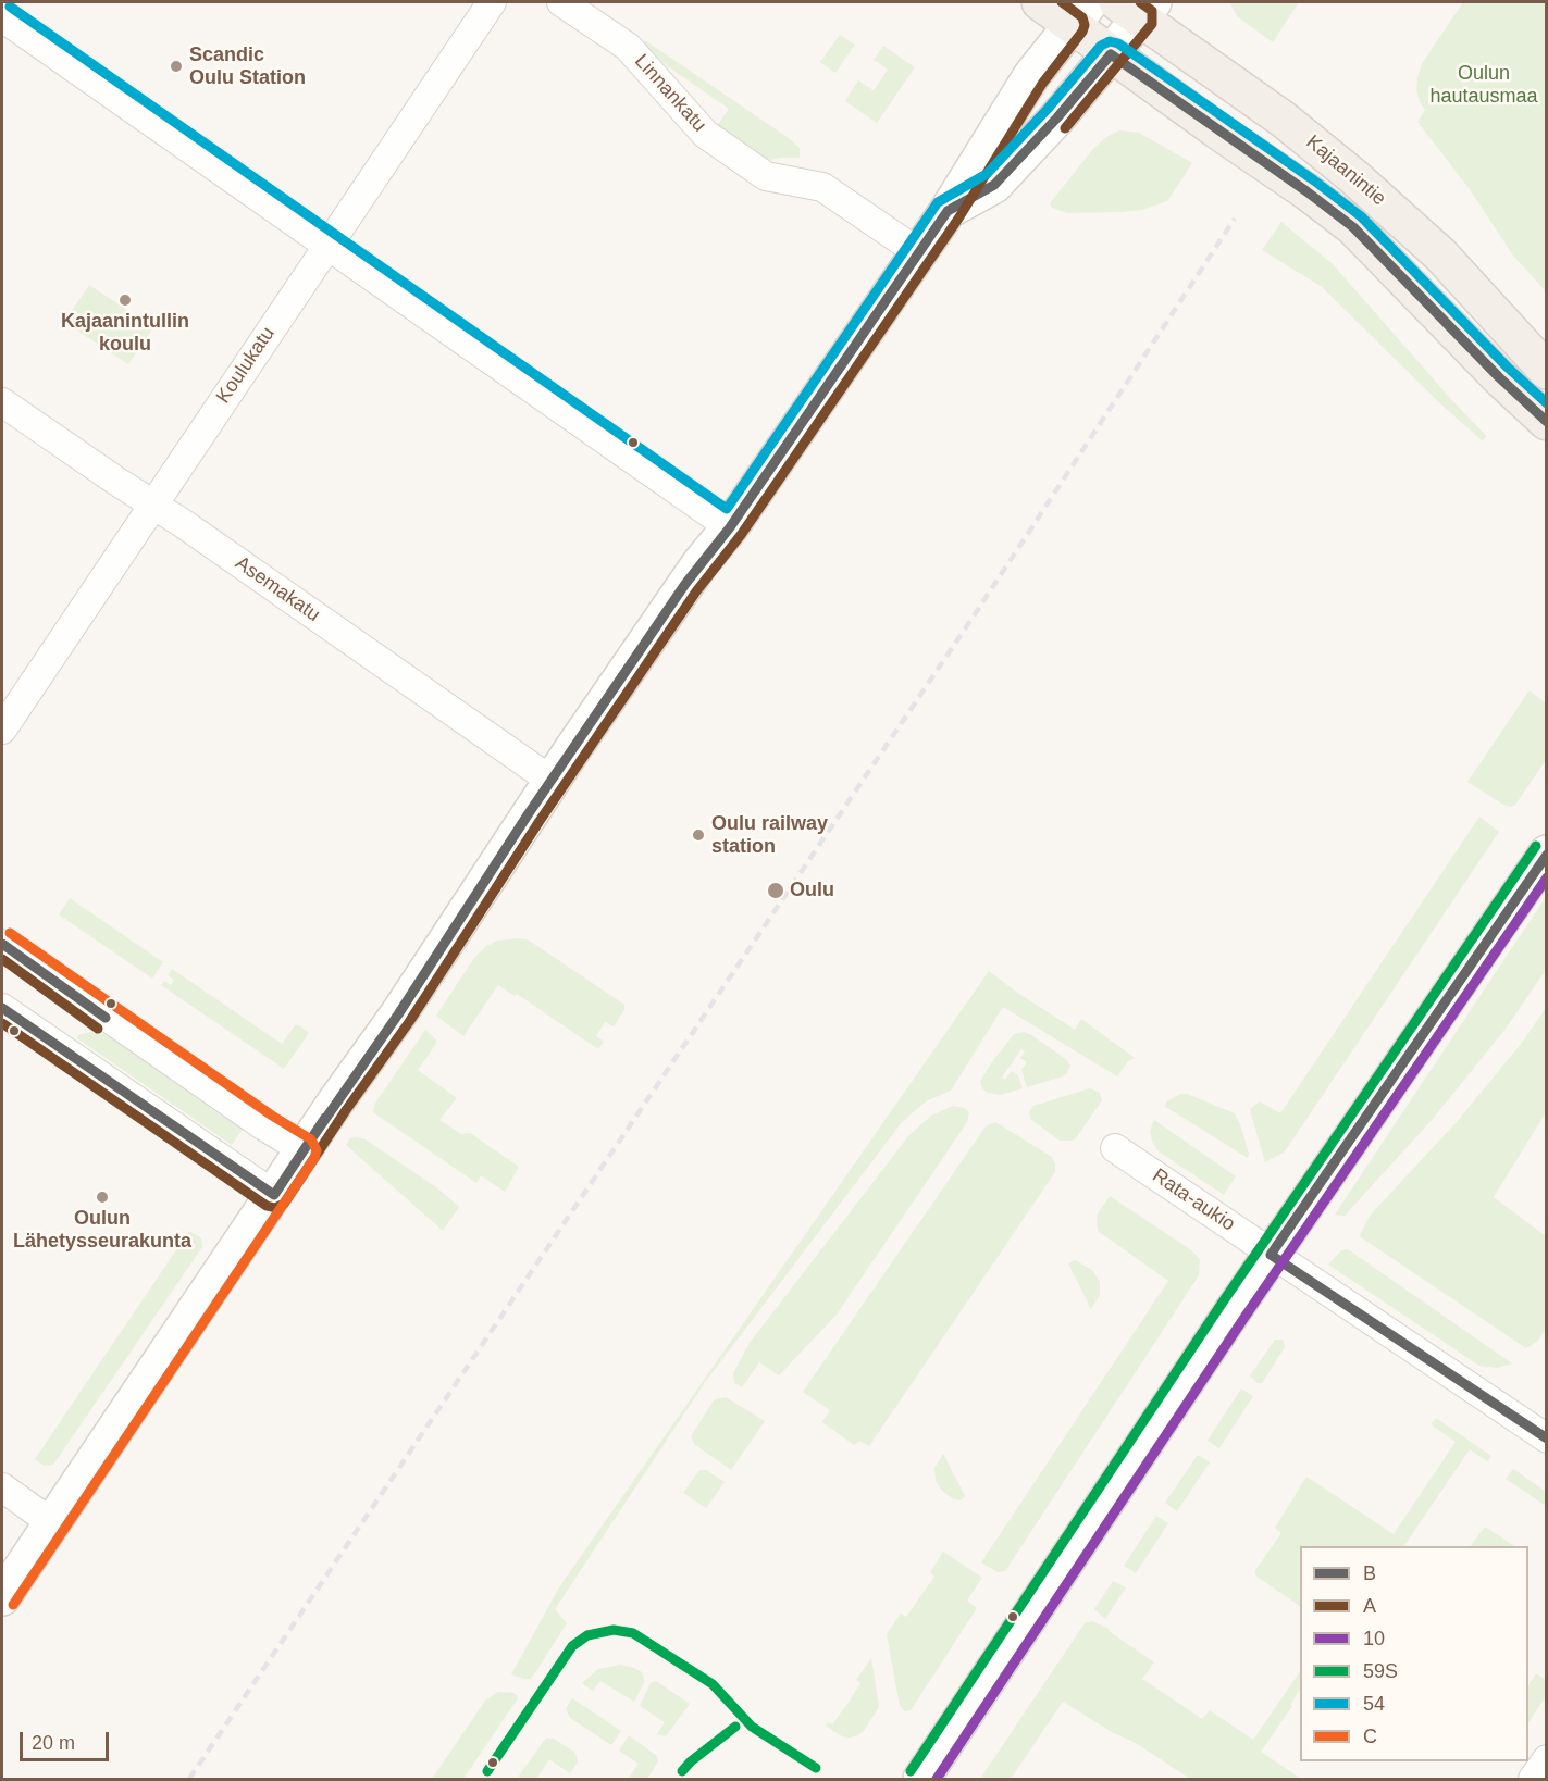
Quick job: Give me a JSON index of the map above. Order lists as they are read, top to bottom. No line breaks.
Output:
{"streets":{"main road":["Kajaanintie"],"street":["Linnankatu","Koulukatu","Asemakatu","Rata-aukio"]},"crossings":[["Koulukatu","Asemakatu"]],"parks":["Oulun hautausmaa"],"places":["Scandic Oulu Station","Kajaanintullin koulu","Oulu railway station","Oulu","Oulun Lähetysseurakunta"],"lines":["transit line A","transit line 54","transit line B","transit line 59S","transit line 10","transit line C"],"legend":["B","A","10","59S","54","C"],"scale_bar":"20 m"}
